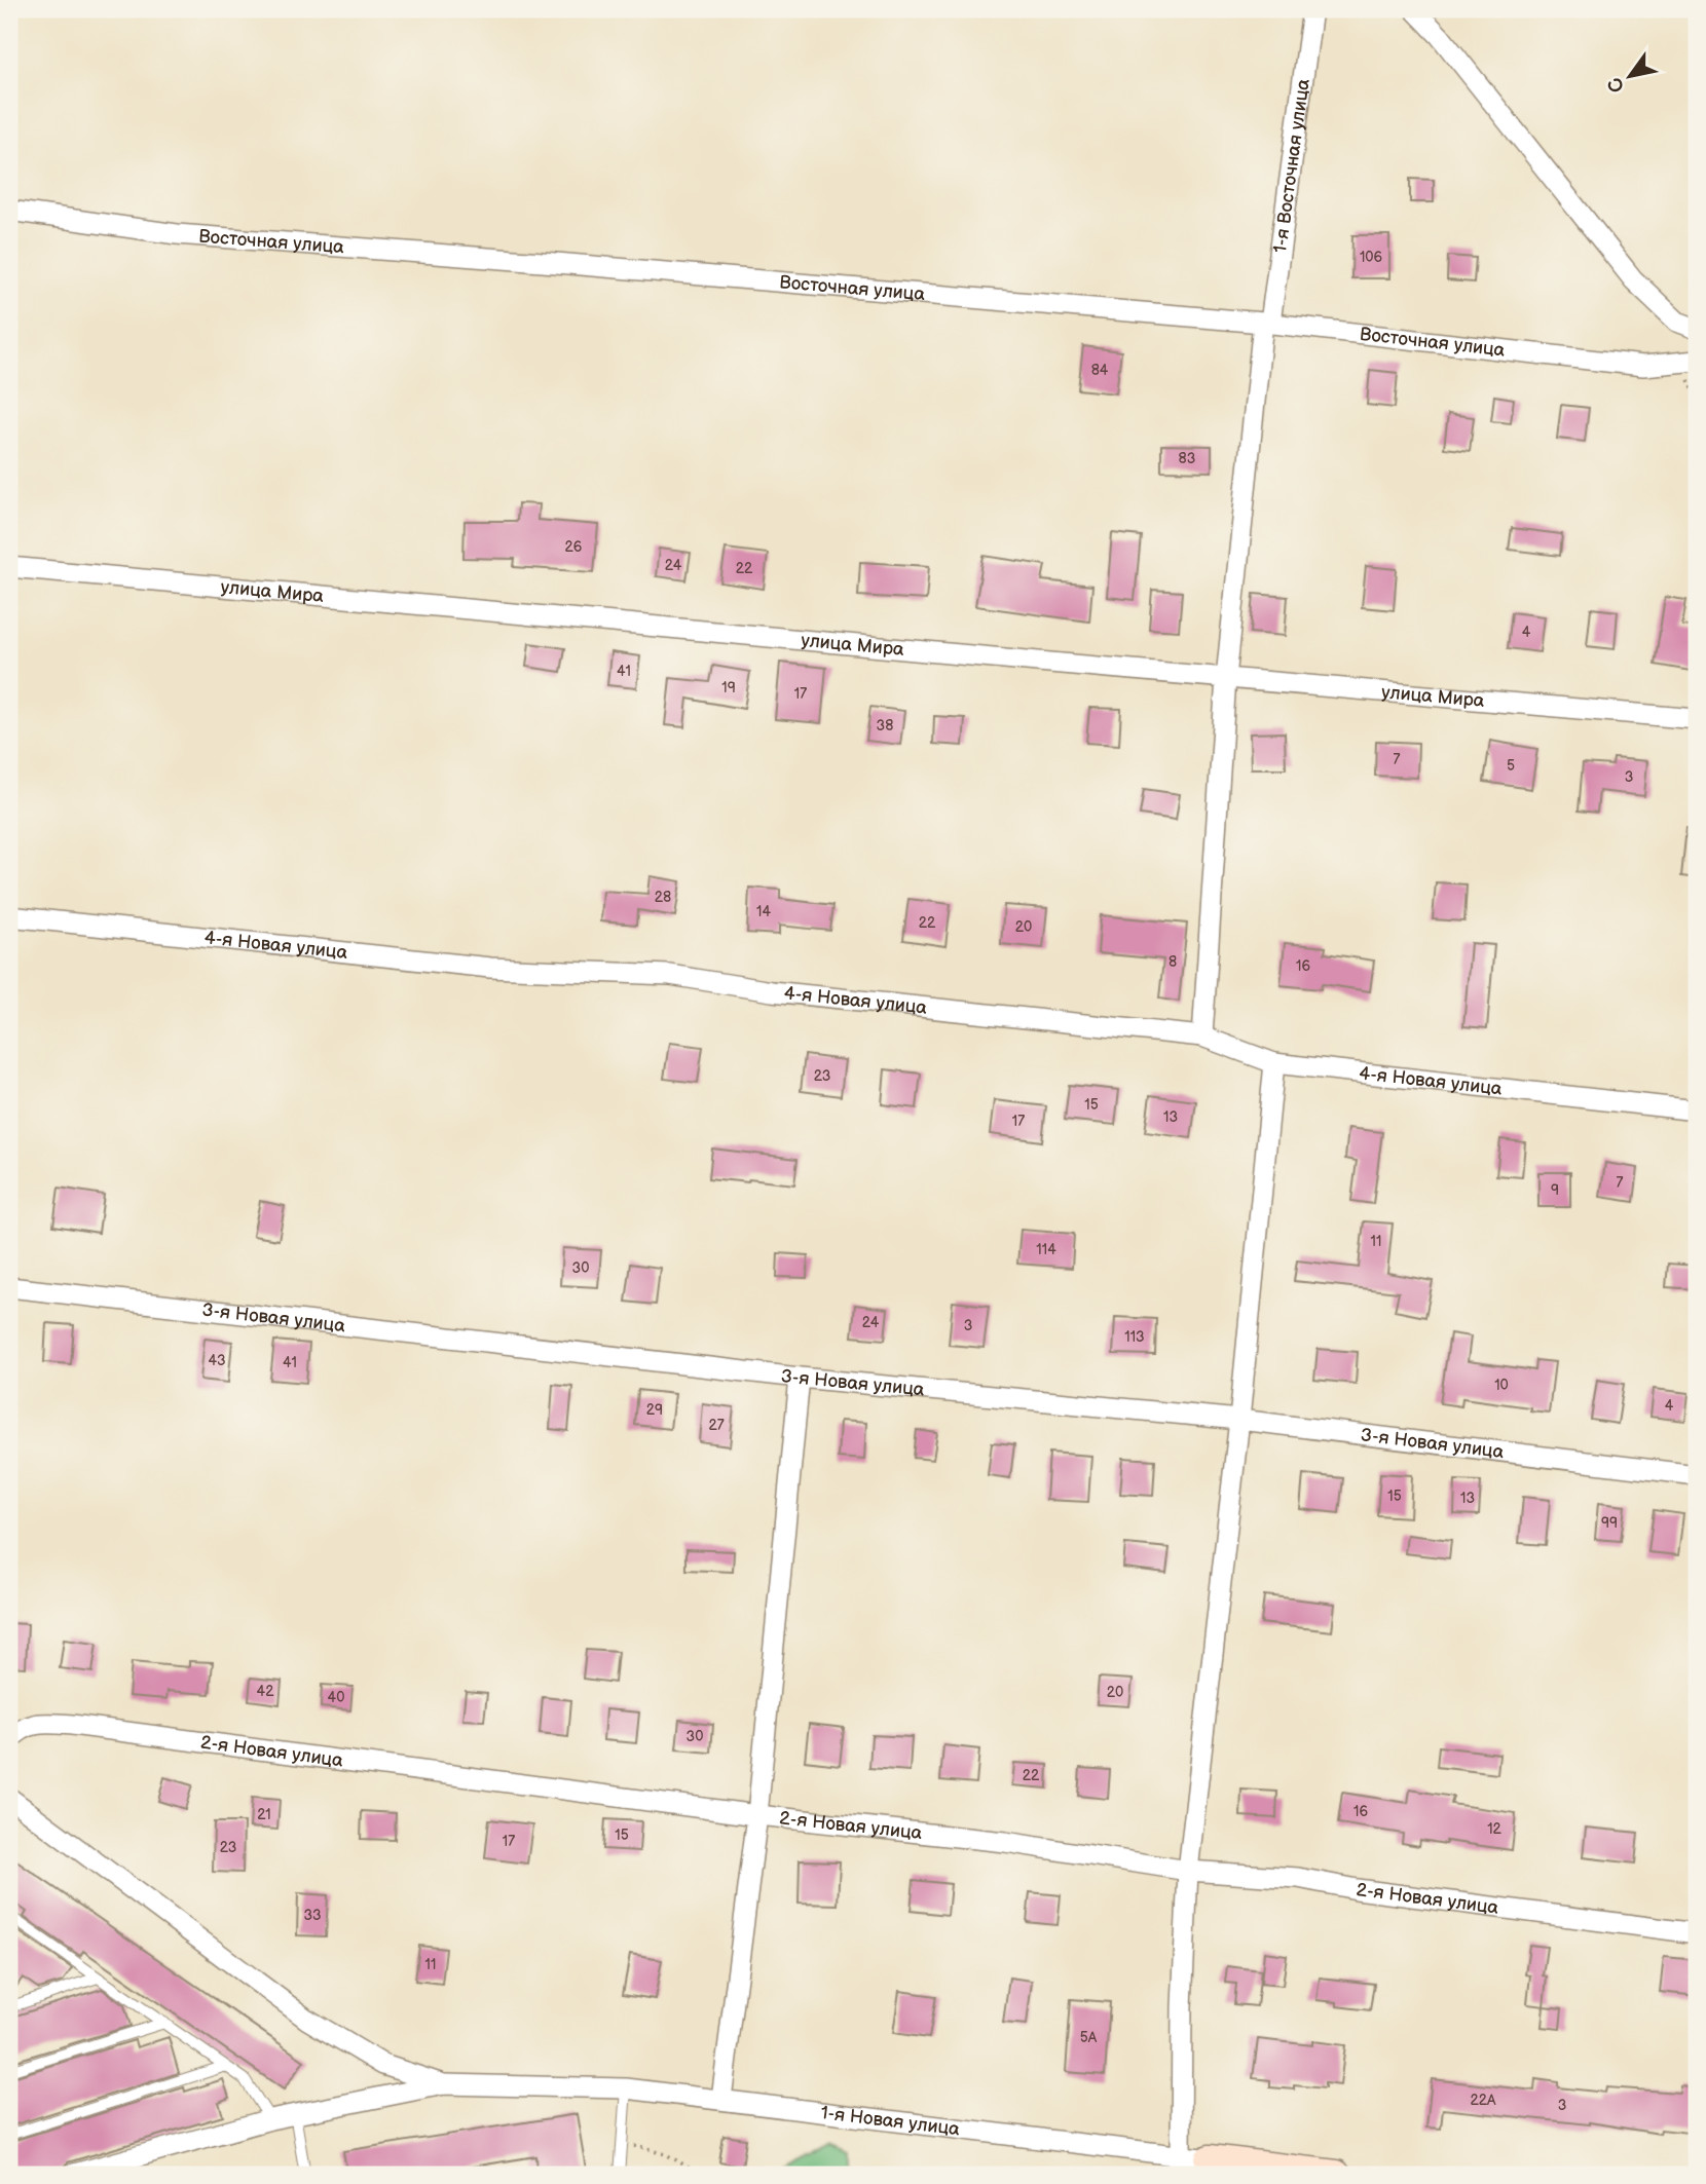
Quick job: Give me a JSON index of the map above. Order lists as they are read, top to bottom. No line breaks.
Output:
{"streets":{"street":["1-я Восточная улица","Восточная улица","улица Мира","4-я Новая улица","3-я Новая улица","2-я Новая улица","1-я Новая улица"]},"crossings":[["1-я Восточная улица","Восточная улица"],["1-я Восточная улица","улица Мира"],["1-я Восточная улица","4-я Новая улица"]],"house_numbers":["106","84","83","26","24","22","4","41","19","17","38","7","5","3","28","14","22","20","8","16","23","15","13","17","7","9","11","114","30","24","3","113","43","41","10","4","29","27","15","13","99","42","20","40","30","22","16","21","12","15","17","23","33","11","5А","22А","3"],"north":"bottom left"}
